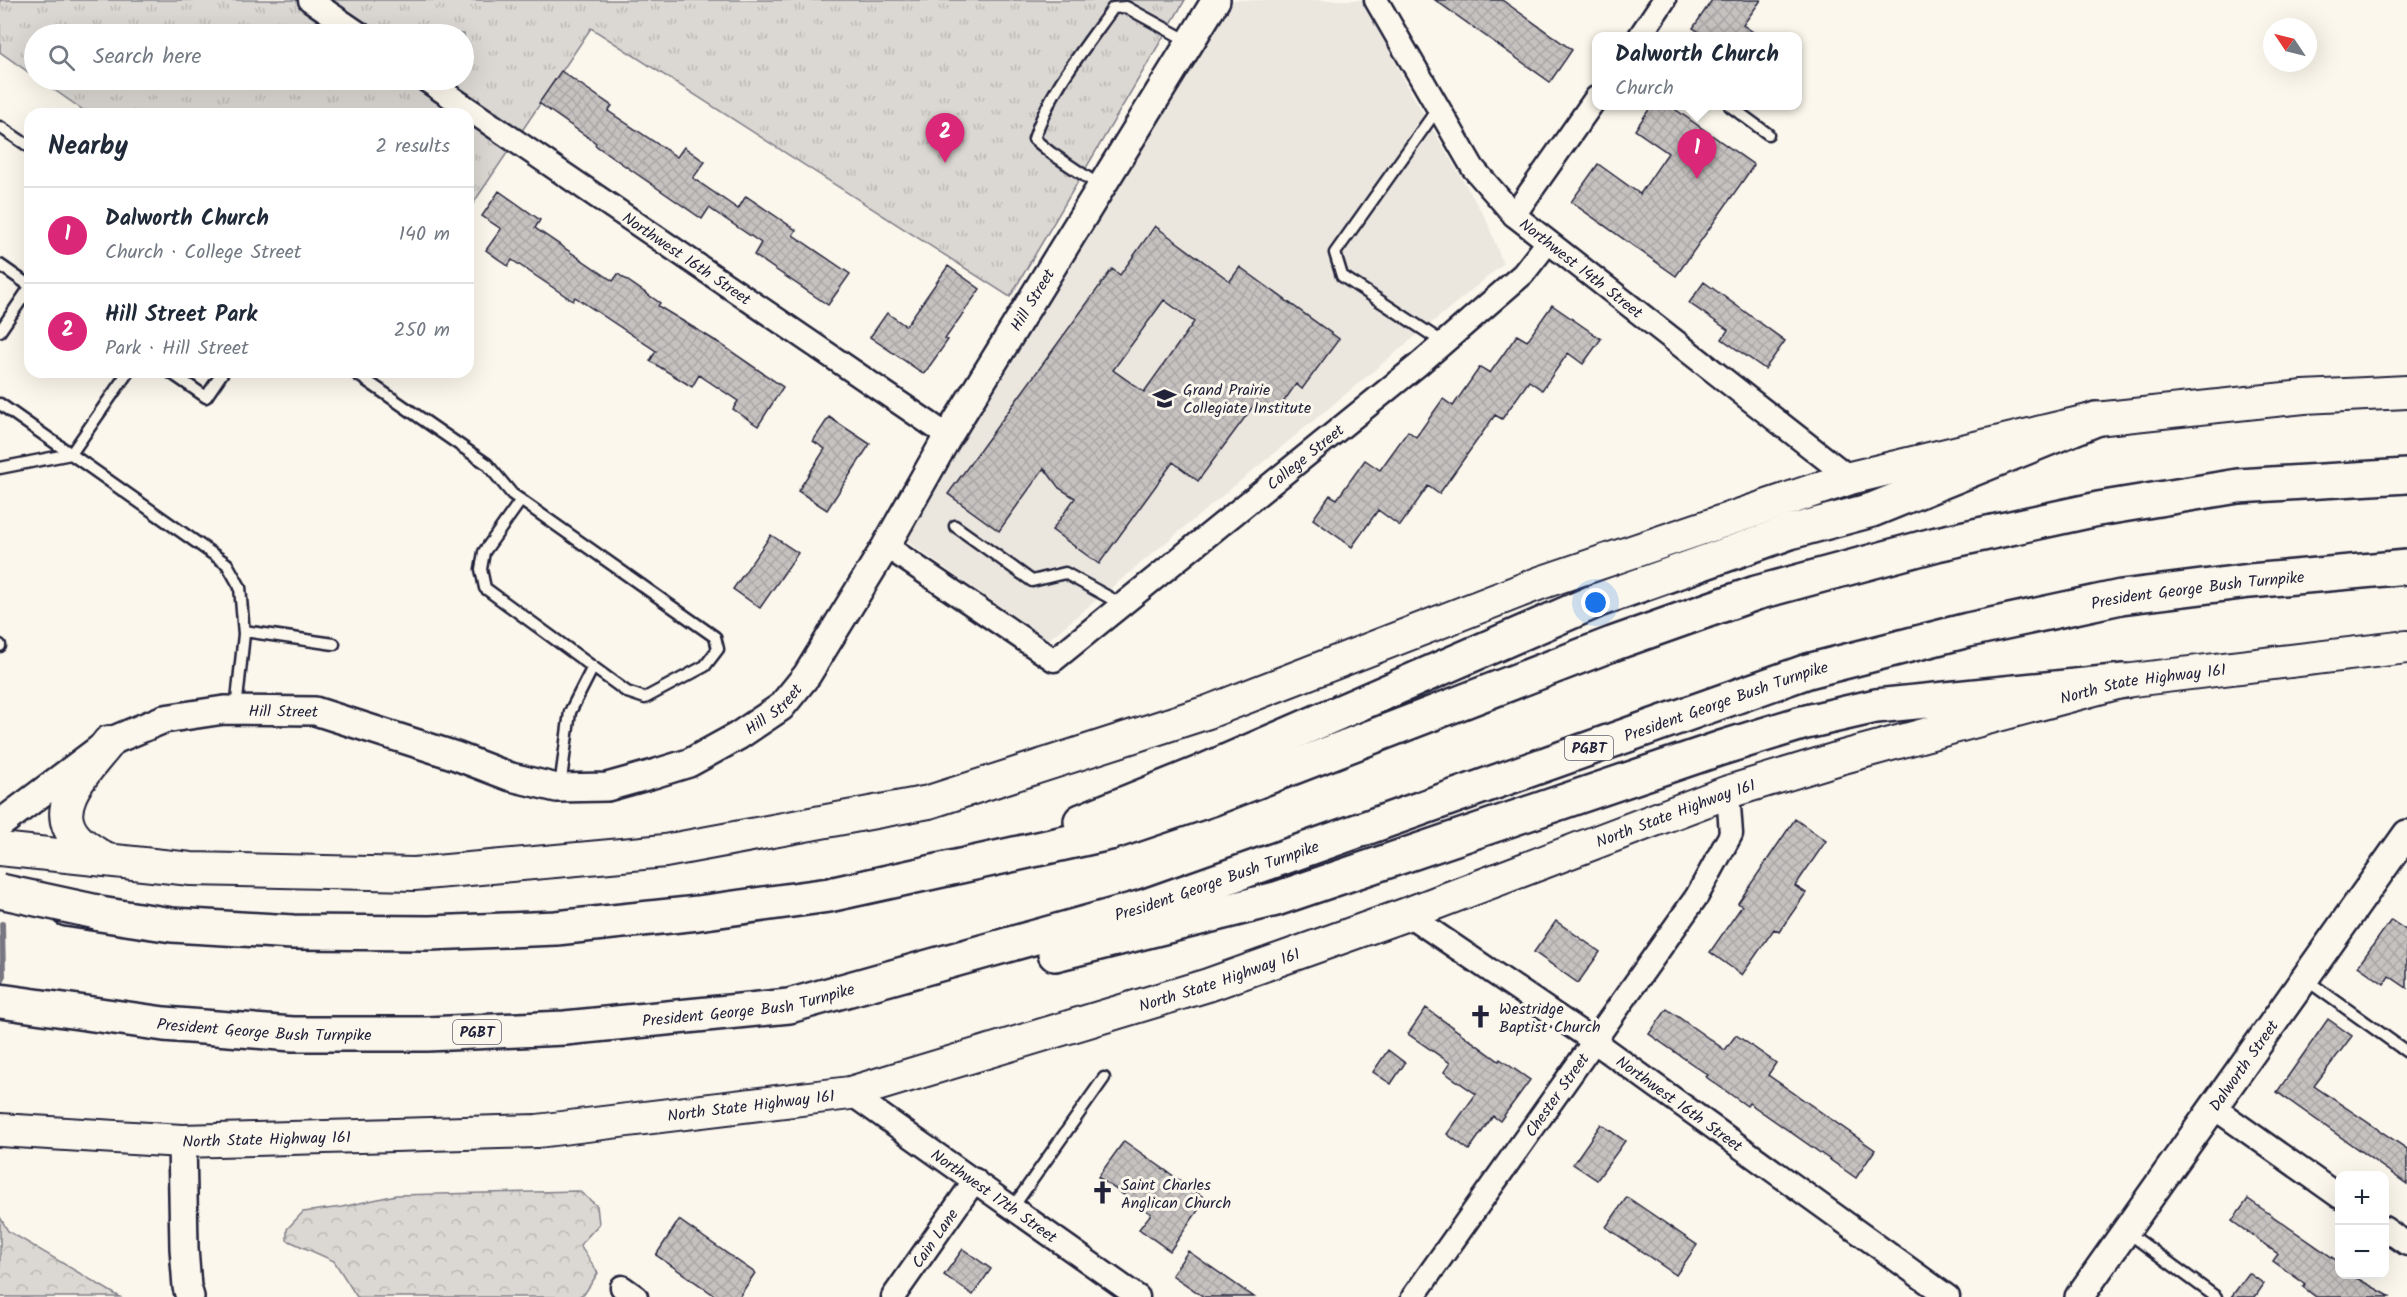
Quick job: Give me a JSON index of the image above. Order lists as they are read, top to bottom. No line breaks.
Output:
{"streets":{"highway":["President George Bush Turnpike","PGBT"],"main road":["North State Highway 161"],"street":["Northwest 16th Street","Northwest 14th Street","Hill Street","College Street","Dalworth Street","Chester Street","Northwest 17th Street","Cain Lane"]},"crossings":[["Northwest 16th Street","Hill Street"],["Northwest 16th Street","North State Highway 161"],["Northwest 16th Street","Chester Street"],["Northwest 14th Street","College Street"],["Hill Street","College Street"],["North State Highway 161","Chester Street"],["North State Highway 161","Northwest 17th Street"],["Northwest 17th Street","Cain Lane"]],"places":{"school or university":["Grand Prairie Collegiate Institute"],"church":["Westridge Baptist Church","Saint Charles Anglican Church"]},"north":"top left","page":{"search":"Search here","popup":["Dalworth Church","Church"],"heading":["Nearby","2 results"],"pins":["2","1"],"list":[{"mark":"1","name":"Dalworth Church","note":"Church · College Street","value":"140 m"},{"mark":"2","name":"Hill Street Park","note":"Park · Hill Street","value":"250 m"}],"map_buttons":["+","−"]}}
